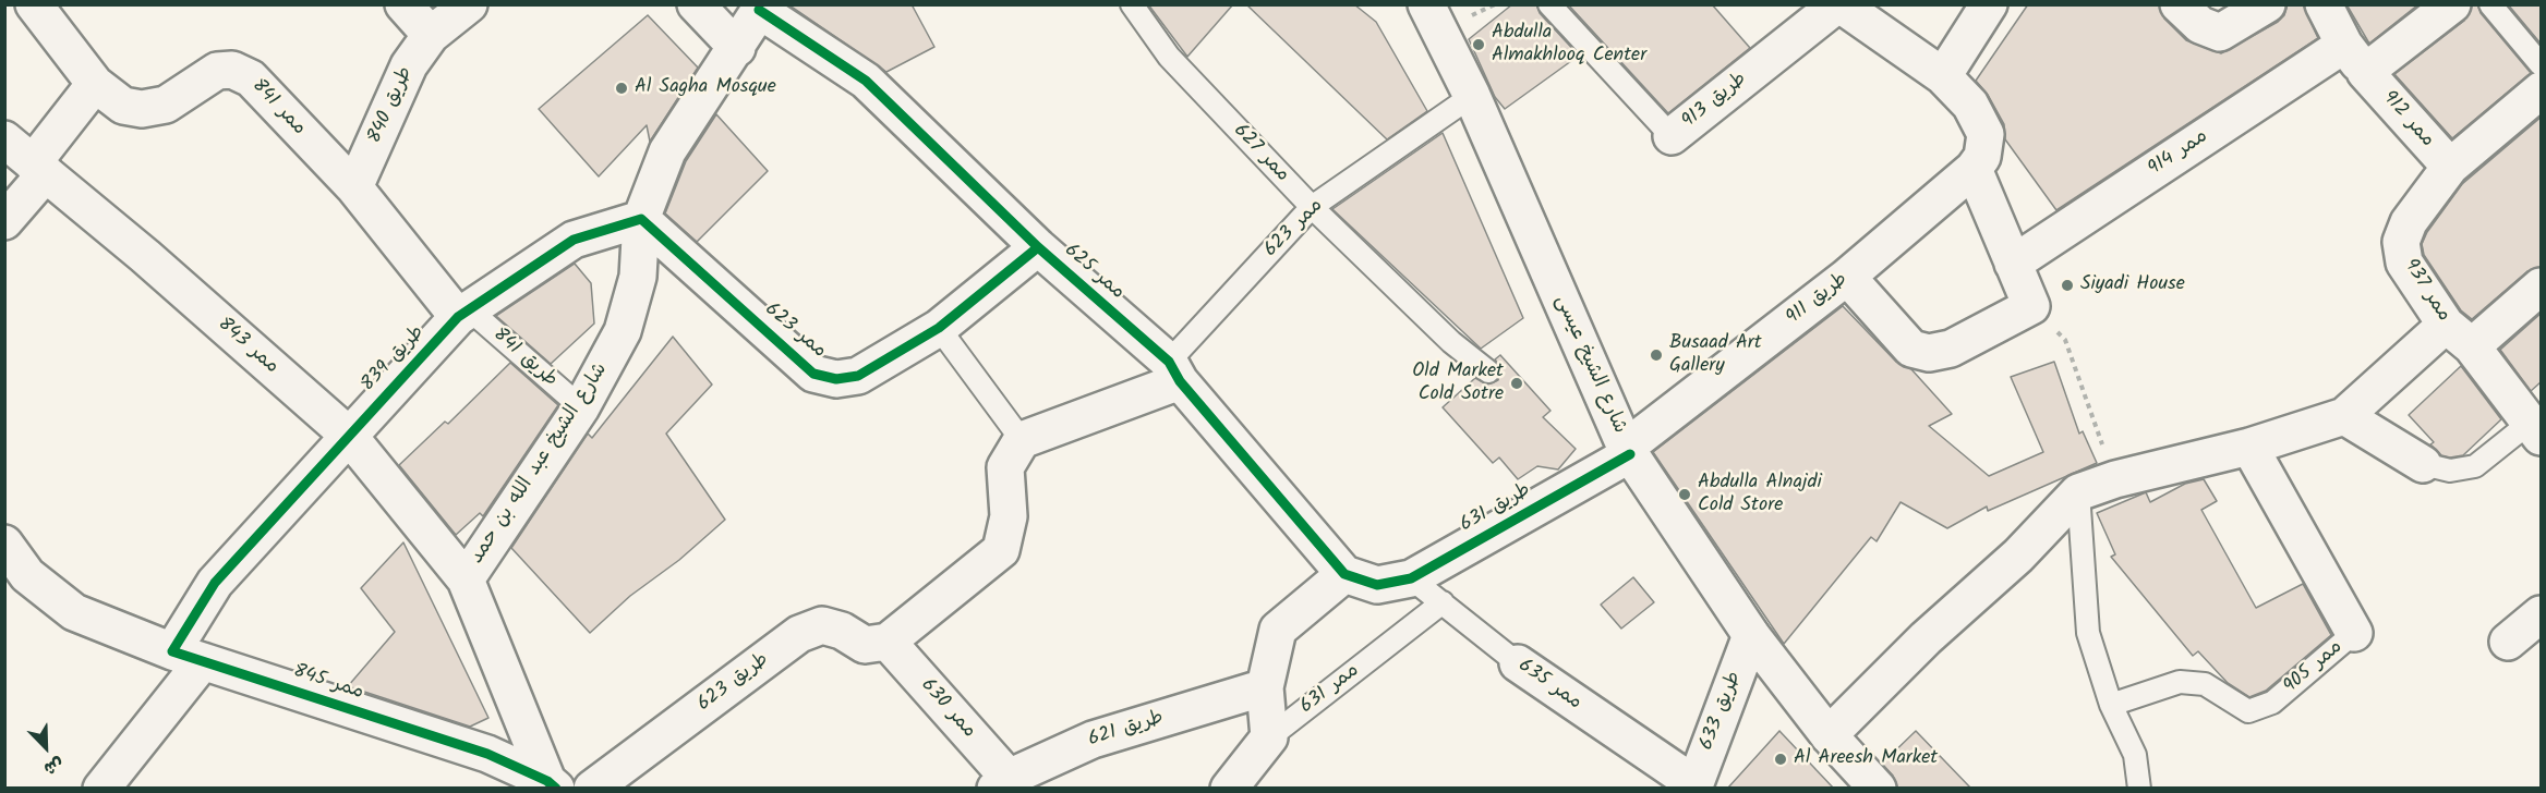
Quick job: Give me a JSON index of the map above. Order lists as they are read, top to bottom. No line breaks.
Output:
{"streets":{"street":["طريق 913","طريق 840","ممر 841","ممر 912","ممر 914","ممر 623","ممر 625","ممر 937","طريق 911","ممر 843","طريق 839","شارع الشيخ عيسى","شارع الشيخ عبد الله بن حمد","طريق 631","ممر 905","ممر 845","طريق 623","ممر 635","ممر 631","ممر 630","طريق 633","طريق 621"],"lane":["ممر 627","طريق 841"]},"crossings":[["طريق 913","طريق 911"],["طريق 840","ممر 841"],["ممر 841","طريق 841"],["ممر 841","طريق 839"],["ممر 912","ممر 914"],["ممر 912","ممر 937"],["ممر 627","ممر 623"],["ممر 623","ممر 625"],["ممر 623","طريق 839"],["ممر 623","شارع الشيخ عيسى"],["ممر 623","شارع الشيخ عبد الله بن حمد"],["ممر 625","شارع الشيخ عبد الله بن حمد"],["ممر 625","طريق 631"],["ممر 625","ممر 635"],["طريق 911","شارع الشيخ عيسى"],["طريق 911","طريق 631"],["ممر 843","طريق 839"],["ممر 843","شارع الشيخ عبد الله بن حمد"],["طريق 841","طريق 839"],["طريق 841","شارع الشيخ عبد الله بن حمد"],["طريق 839","شارع الشيخ عبد الله بن حمد"],["طريق 839","ممر 845"],["شارع الشيخ عيسى","طريق 631"],["شارع الشيخ عيسى","طريق 633"],["شارع الشيخ عبد الله بن حمد","ممر 845"],["طريق 631","ممر 635"],["طريق 623","ممر 630"],["ممر 635","ممر 631"],["ممر 635","طريق 633"],["ممر 630","طريق 621"]],"places":["Abdulla Almakhlooq Center","Al Sagha Mosque","Siyadi House","Busaad Art Gallery","Old Market Cold Sotre","Abdulla Alnajdi Cold Store","Al Areesh Market"],"north":"bottom right"}
